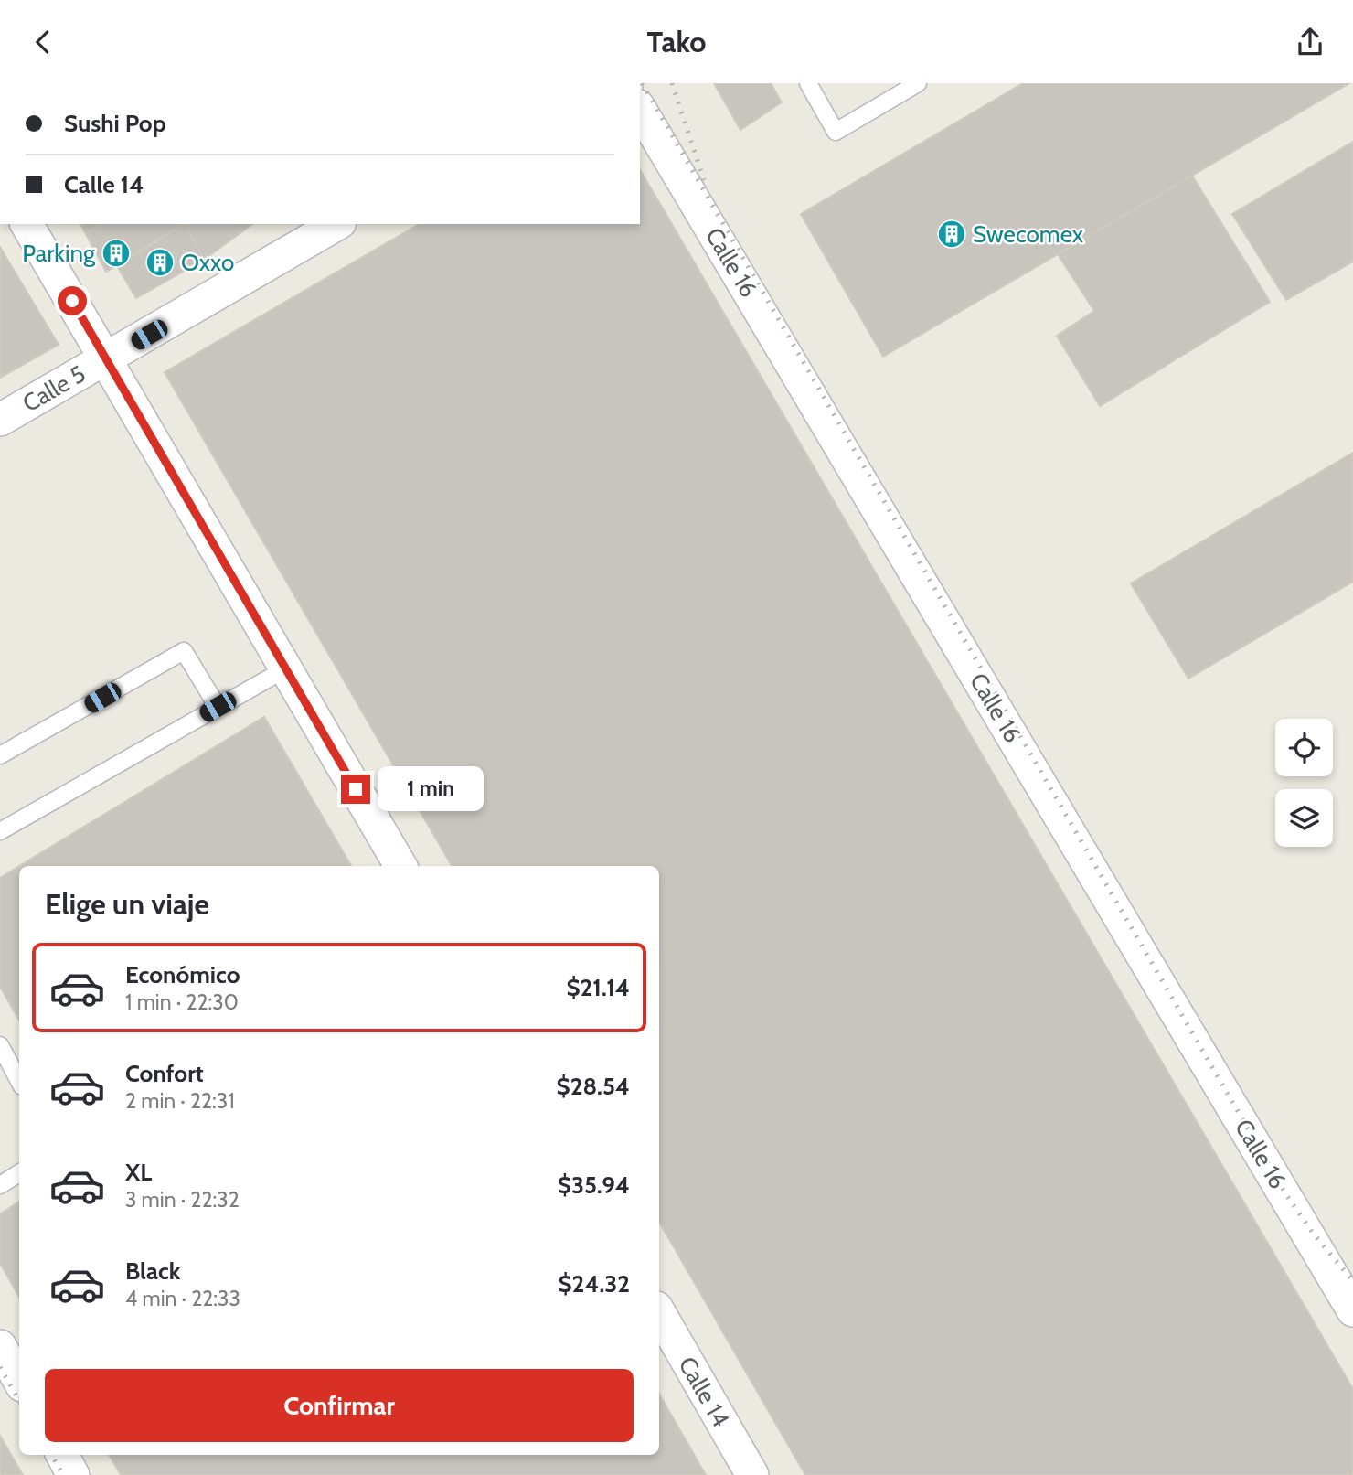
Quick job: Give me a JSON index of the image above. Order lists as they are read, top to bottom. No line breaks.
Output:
{"streets":{"street":["Calle 16","Calle 5","Calle 14"]},"places":{"building":["Swecomex","Parking","Oxxo"]},"page":{"header":"Tako","banner":["Sushi Pop","Calle 14"],"bubble":"1 min","heading":"Elige un viaje","list":[{"name":"Económico","note":"1 min · 22:30","value":"$21.14"},{"name":"Confort","note":"2 min · 22:31","value":"$28.54"},{"name":"XL","note":"3 min · 22:32","value":"$35.94"},{"name":"Black","note":"4 min · 22:33","value":"$24.32"}],"buttons":"Confirmar"}}
